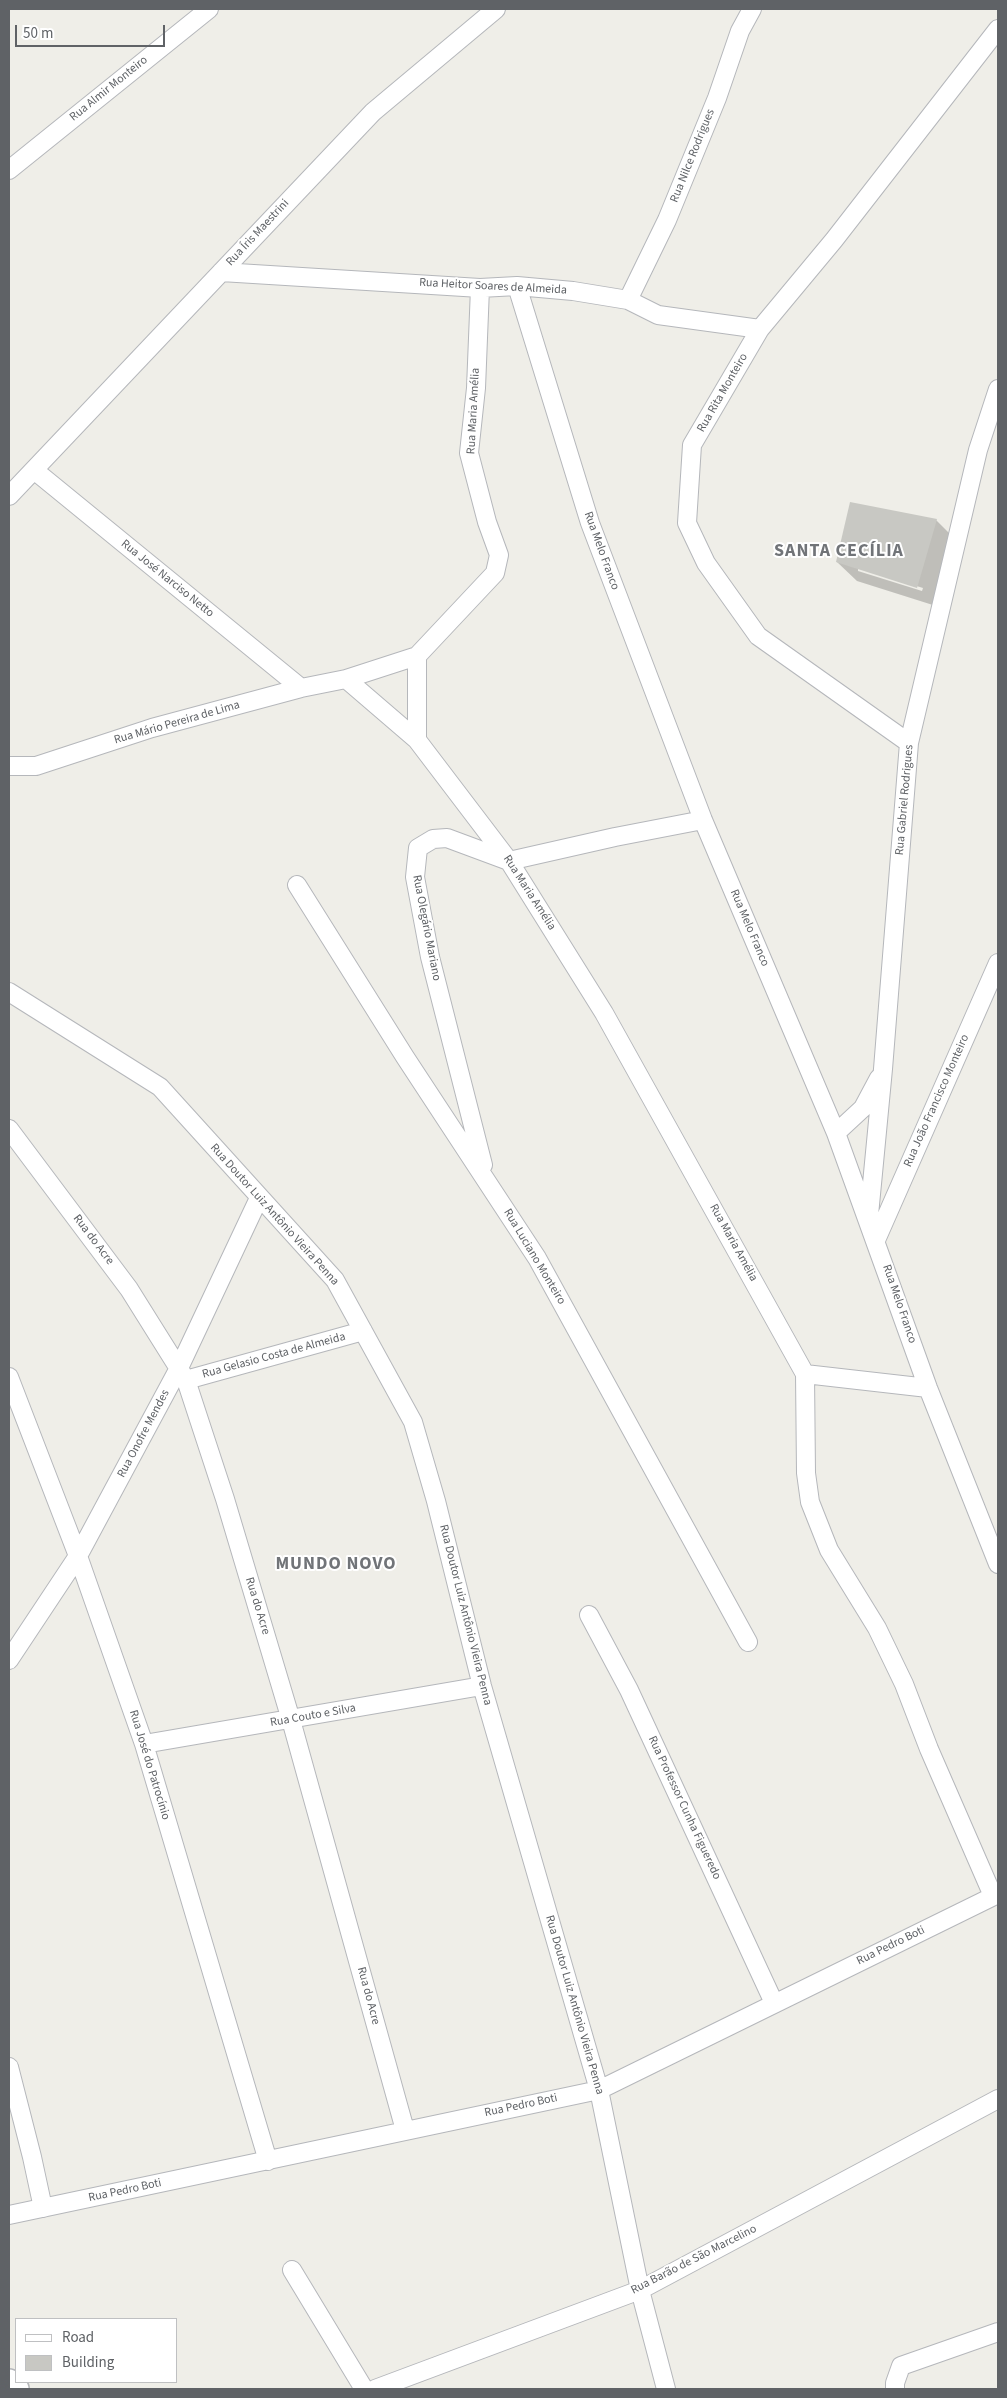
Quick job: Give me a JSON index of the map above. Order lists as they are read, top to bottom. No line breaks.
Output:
{"streets":{"street":["Rua Almir Monteiro","Rua Nilce Rodrigues","Rua Íris Maestrini","Rua Heitor Soares de Almeida","Rua Rita Monteiro","Rua Maria Amélia","Rua Melo Franco","Rua José Narciso Netto","Rua Mário Pereira de Lima","Rua Gabriel Rodrigues","Rua Olegário Mariano","Rua João Francisco Monteiro","Rua Doutor Luiz Antônio Vieira Penna","Rua do Acre","Rua Luciano Monteiro","Rua Gelasio Costa de Almeida","Rua Onofre Mendes","Rua Couto e Silva","Rua José do Patrocínio","Rua Professor Cunha Figueredo","Rua Pedro Boti","Rua Barão de São Marcelino"]},"crossings":[["Rua Nilce Rodrigues","Rua Heitor Soares de Almeida"],["Rua Íris Maestrini","Rua Heitor Soares de Almeida"],["Rua Íris Maestrini","Rua José Narciso Netto"],["Rua Heitor Soares de Almeida","Rua Rita Monteiro"],["Rua Heitor Soares de Almeida","Rua Maria Amélia"],["Rua Heitor Soares de Almeida","Rua Melo Franco"],["Rua Rita Monteiro","Rua Gabriel Rodrigues"],["Rua Maria Amélia","Rua Mário Pereira de Lima"],["Rua Maria Amélia","Rua Olegário Mariano"],["Rua Melo Franco","Rua Gabriel Rodrigues"],["Rua Melo Franco","Rua João Francisco Monteiro"],["Rua José Narciso Netto","Rua Mário Pereira de Lima"],["Rua Olegário Mariano","Rua Luciano Monteiro"],["Rua Doutor Luiz Antônio Vieira Penna","Rua Gelasio Costa de Almeida"],["Rua Doutor Luiz Antônio Vieira Penna","Rua Onofre Mendes"],["Rua Doutor Luiz Antônio Vieira Penna","Rua Couto e Silva"],["Rua Doutor Luiz Antônio Vieira Penna","Rua Pedro Boti"],["Rua Doutor Luiz Antônio Vieira Penna","Rua Barão de São Marcelino"],["Rua do Acre","Rua Gelasio Costa de Almeida"],["Rua do Acre","Rua Onofre Mendes"],["Rua do Acre","Rua Couto e Silva"],["Rua do Acre","Rua Pedro Boti"],["Rua Gelasio Costa de Almeida","Rua Onofre Mendes"],["Rua Onofre Mendes","Rua José do Patrocínio"],["Rua Couto e Silva","Rua José do Patrocínio"],["Rua José do Patrocínio","Rua Pedro Boti"],["Rua Professor Cunha Figueredo","Rua Pedro Boti"]],"districts":["SANTA CECÍLIA","MUNDO NOVO"],"legend":["Road","Building"],"scale_bar":"50 m"}
